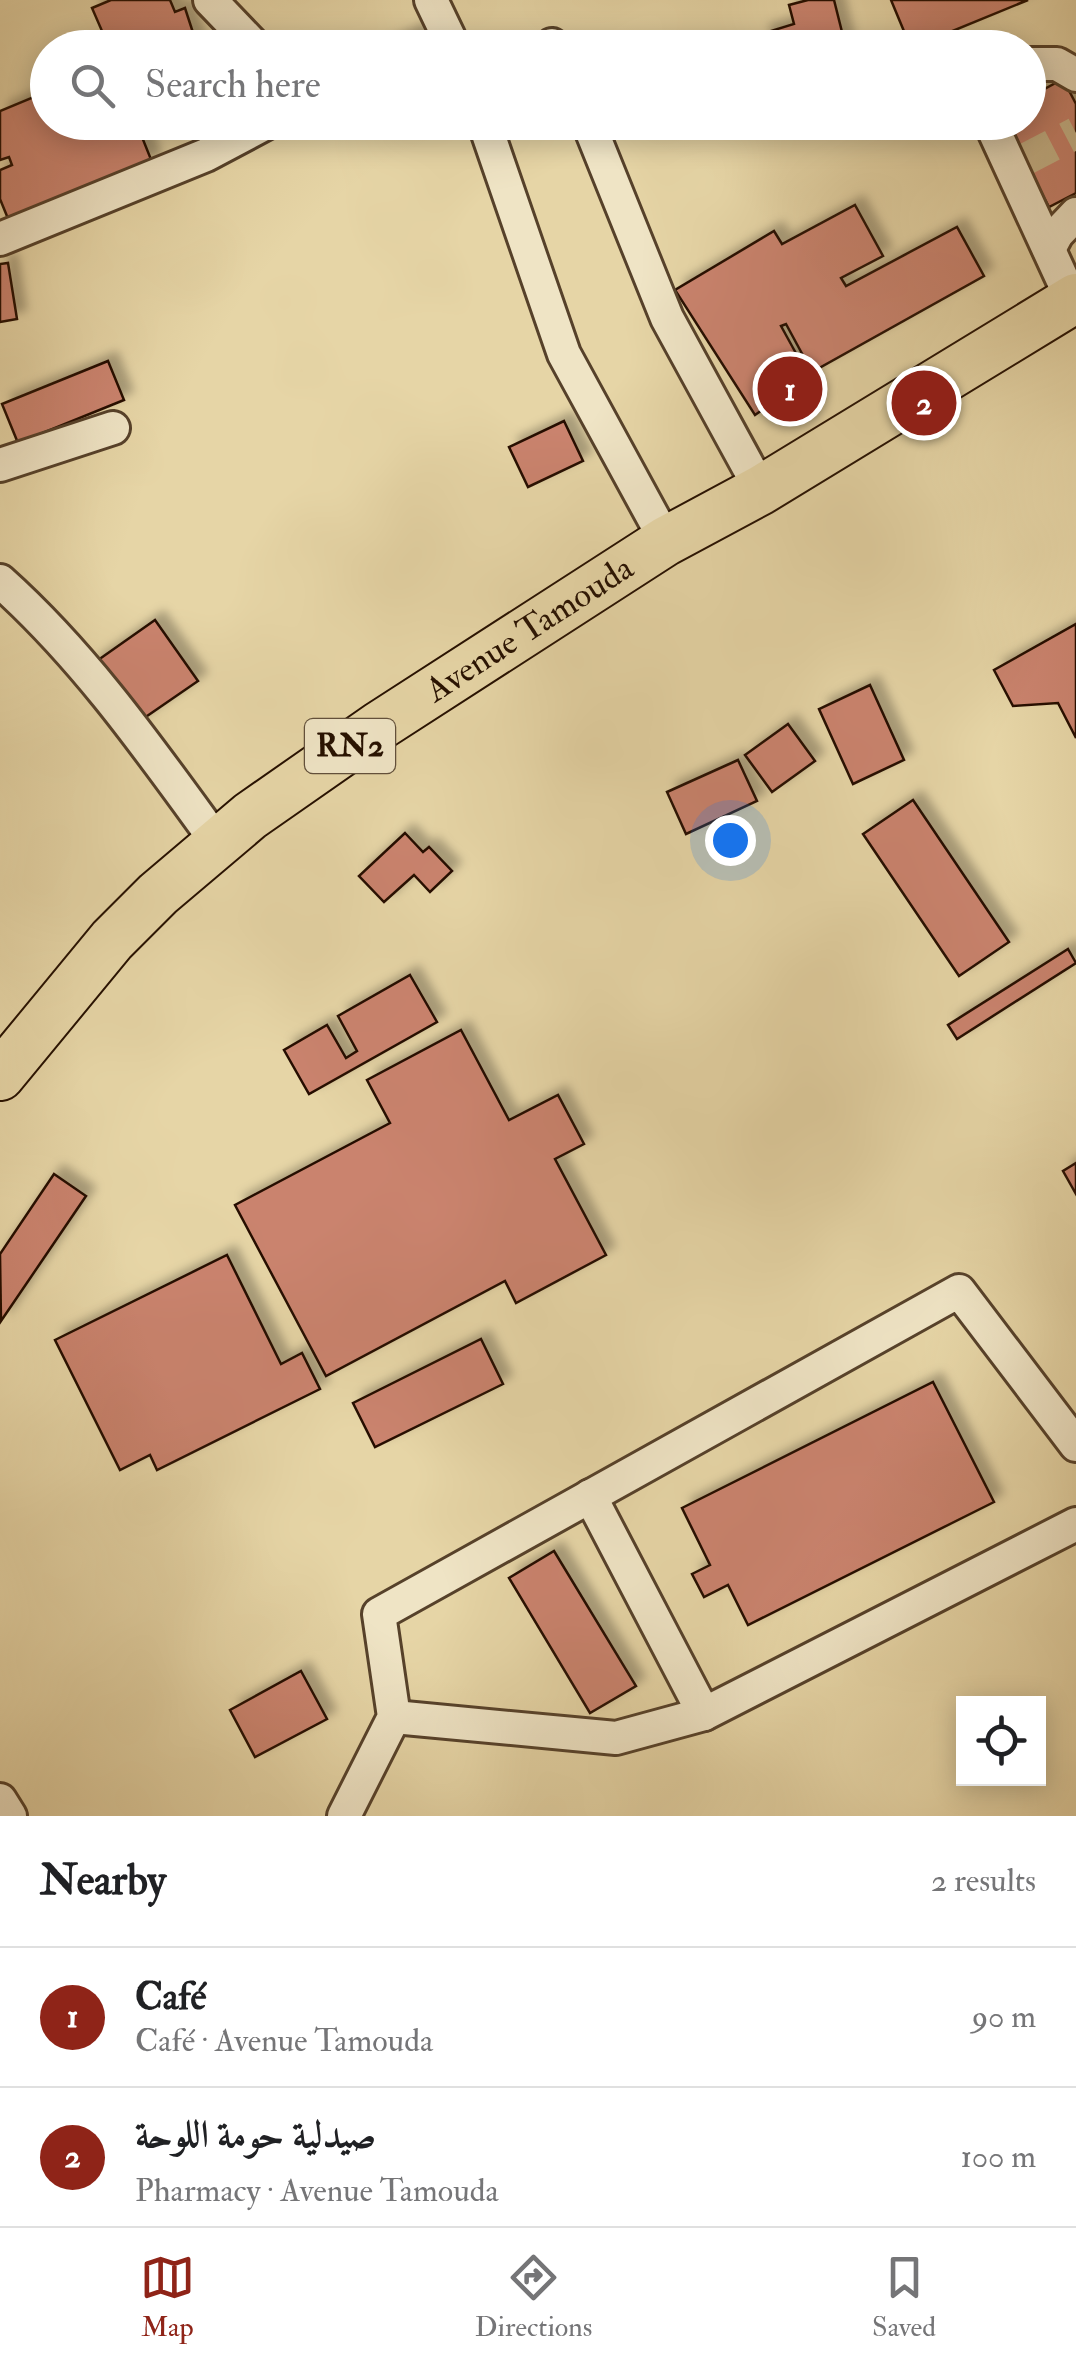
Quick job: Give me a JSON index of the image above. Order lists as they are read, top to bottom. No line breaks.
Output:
{"streets":{"highway":["Avenue Tamouda","RN2"]},"page":{"search":"Search here","pins":["1","2"],"heading":["Nearby","2 results"],"list":[{"mark":"1","name":"Café","note":"Café · Avenue Tamouda","value":"90 m"},{"mark":"2","name":"صيدلية حومة اللوحة","note":"Pharmacy · Avenue Tamouda","value":"100 m"}],"nav":["Map","Directions","Saved"]}}
